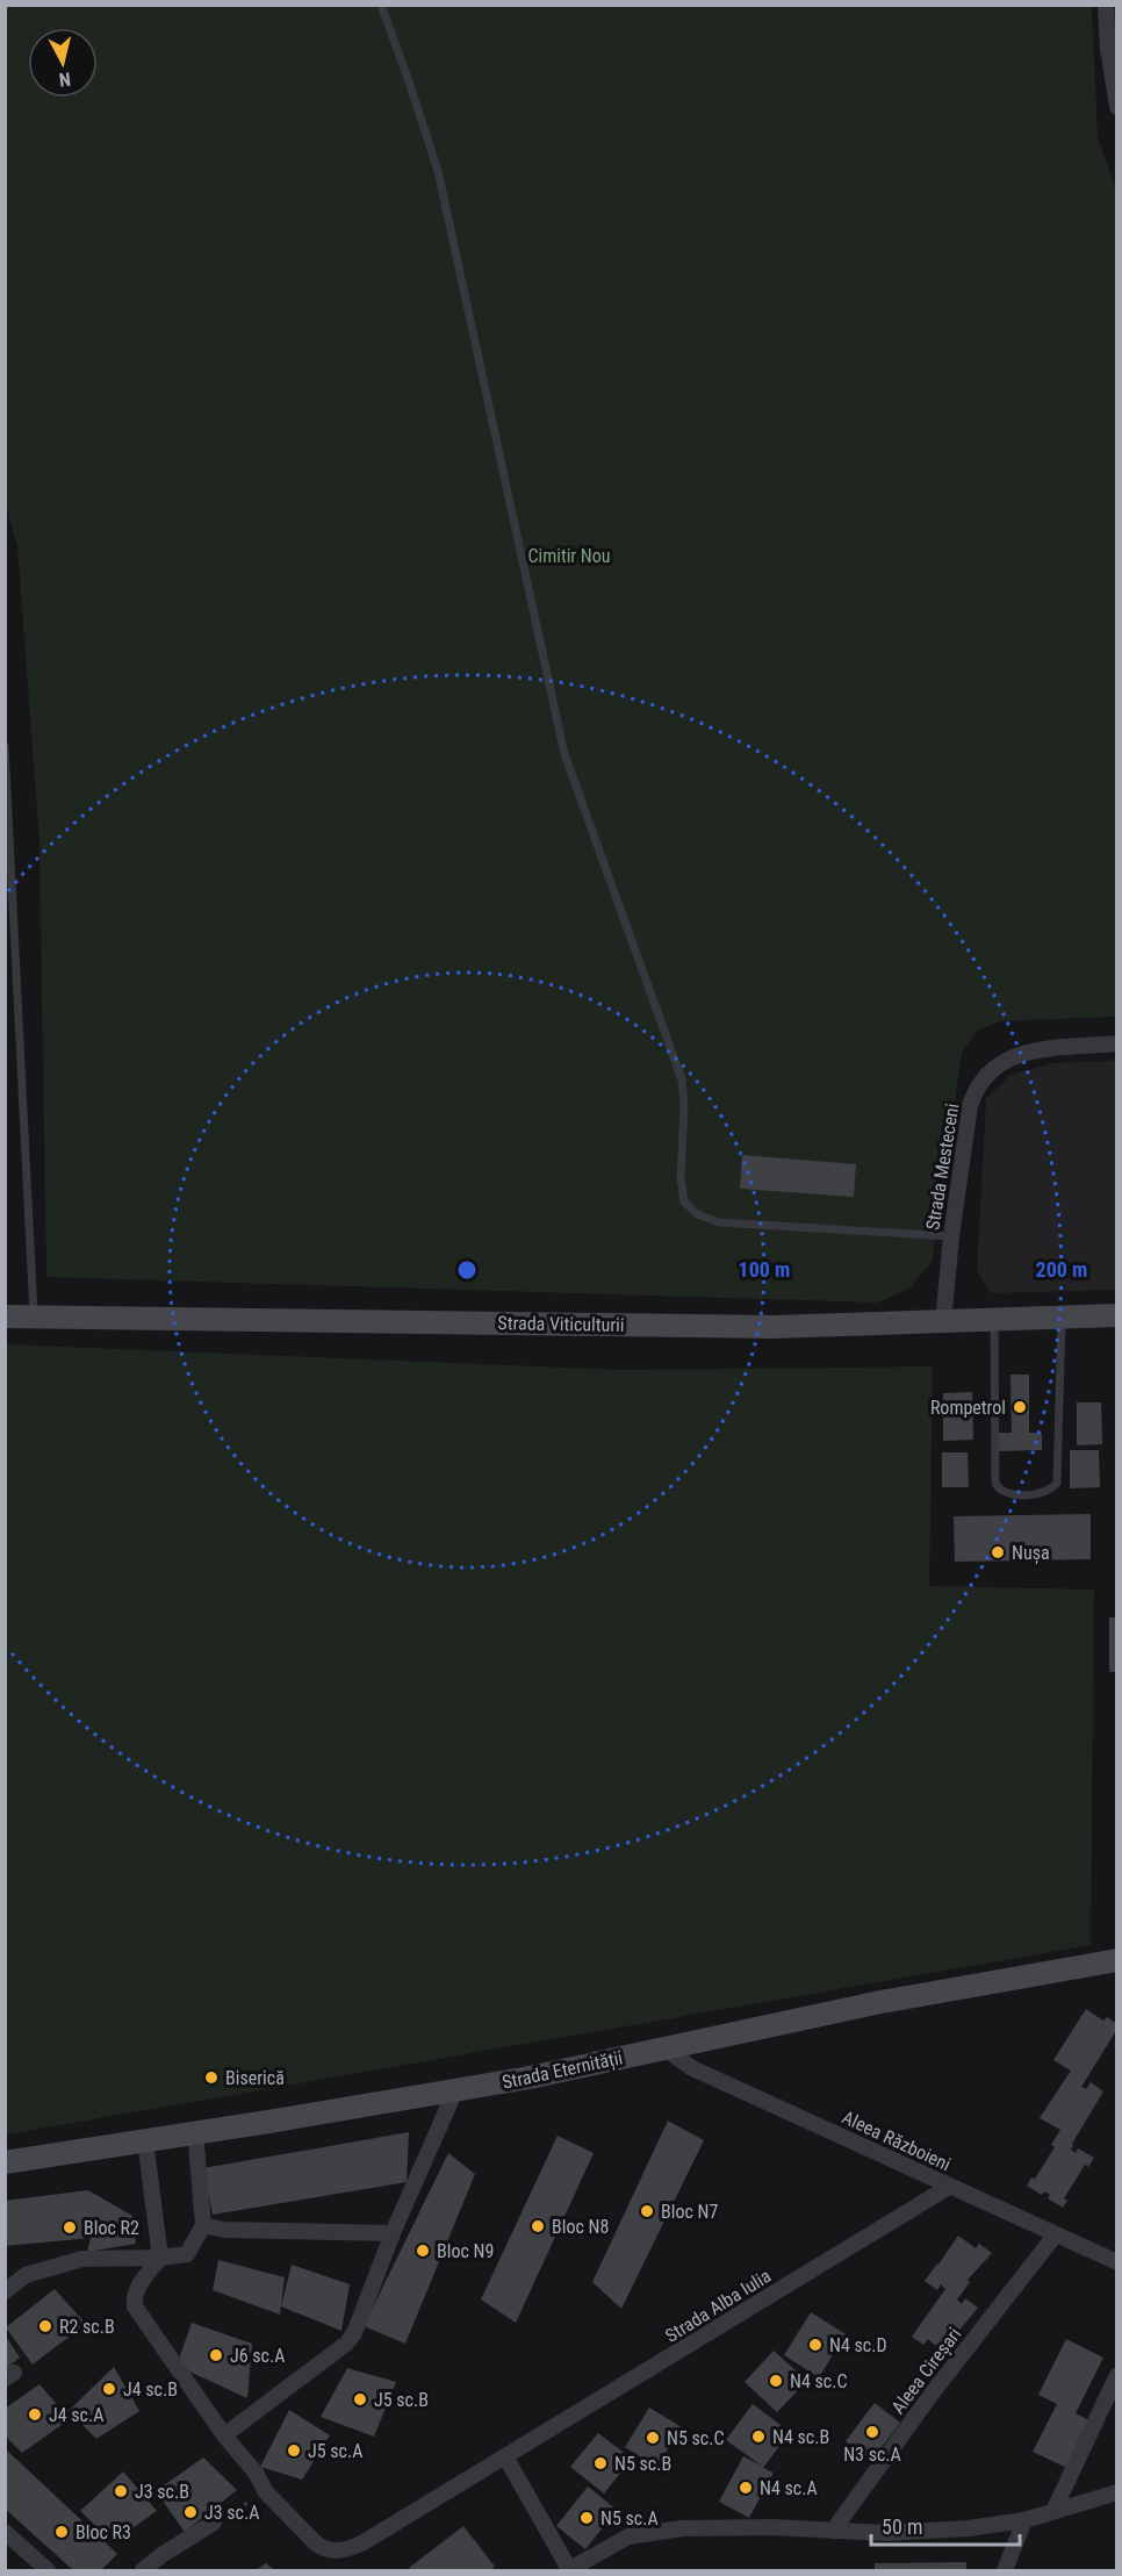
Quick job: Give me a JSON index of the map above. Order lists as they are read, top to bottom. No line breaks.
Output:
{"streets":{"street":["Strada Mesteceni","Strada Viticulturii","Strada Eternității","Aleea Războieni","Strada Alba Iulia","Aleea Cireșari"]},"crossings":[["Strada Mesteceni","Strada Viticulturii"],["Strada Eternității","Aleea Războieni"],["Aleea Războieni","Strada Alba Iulia"],["Aleea Războieni","Aleea Cireșari"]],"parks":["Cimitir Nou"],"places":["Rompetrol","Nușa","Biserică","Bloc N7","Bloc N8","Bloc R2","Bloc N9","R2 sc.B","N4 sc.D","J6 sc.A","N4 sc.C","J4 sc.B","J5 sc.B","J4 sc.A","N3 sc.A","N4 sc.B","N5 sc.C","J5 sc.A","N5 sc.B","N4 sc.A","J3 sc.B","J3 sc.A","N5 sc.A","Bloc R3"],"scale_bar":"50 m","north":"bottom","rings":["100 m","200 m"]}
